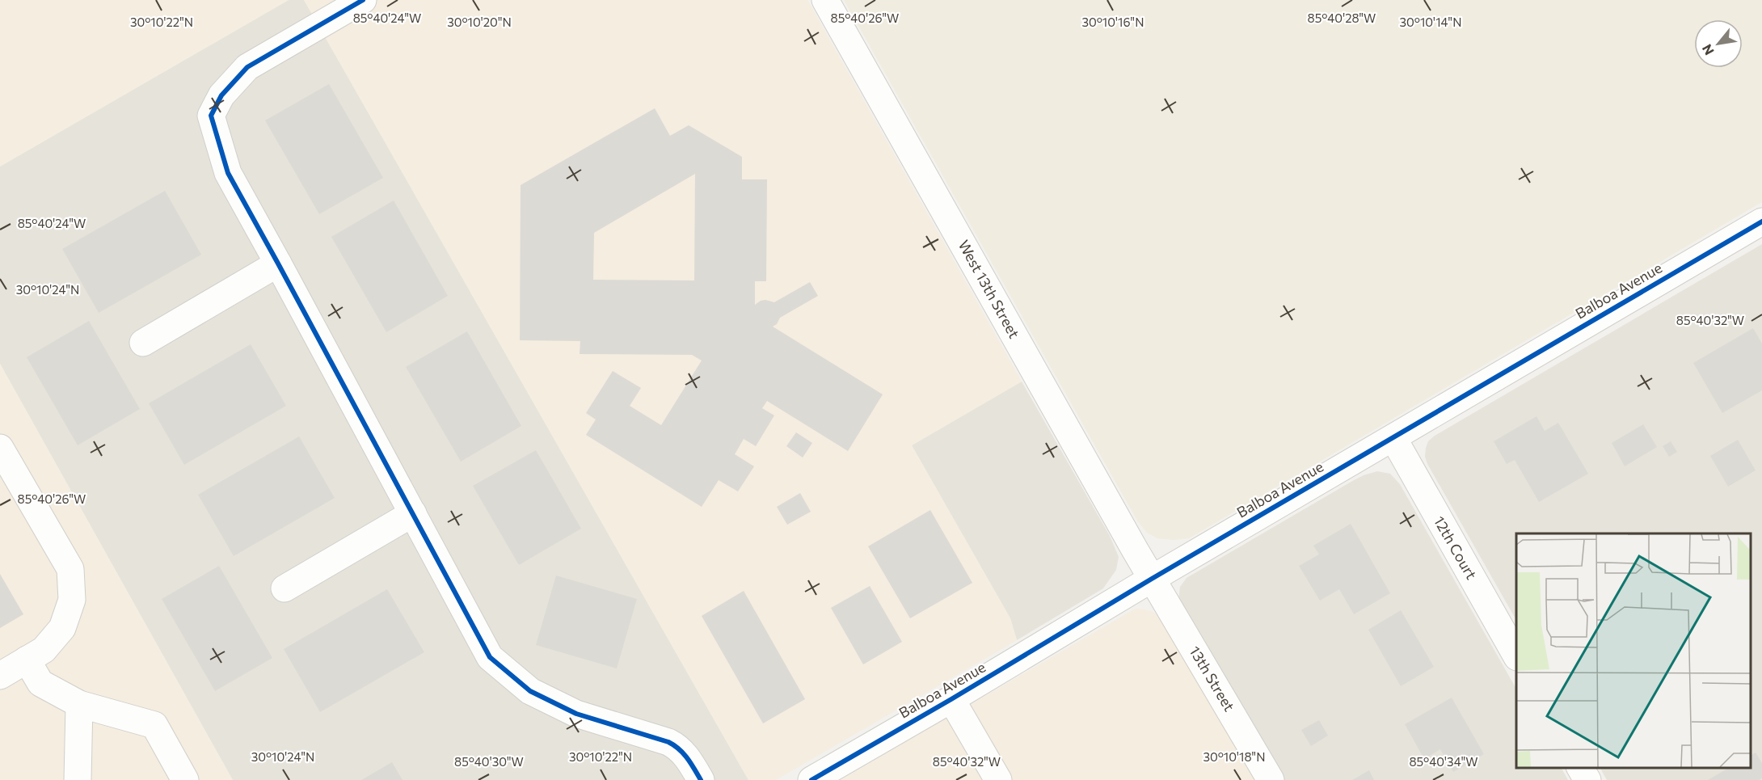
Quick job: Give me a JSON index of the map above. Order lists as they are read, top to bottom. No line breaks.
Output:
{"streets":{"street":["West 13th Street","Balboa Avenue","12th Court","13th Street"]},"crossings":[["West 13th Street","Balboa Avenue"],["West 13th Street","13th Street"],["Balboa Avenue","12th Court"],["Balboa Avenue","13th Street"]],"north":"bottom left","coordinates":["85°40'24\"W","85°40'26\"W","85°40'28\"W","30°10'22\"N","30°10'20\"N","30°10'16\"N","30°10'14\"N","30°10'24\"N","85°40'32\"W","30°10'18\"N","85°40'30\"W","85°40'34\"W"]}
